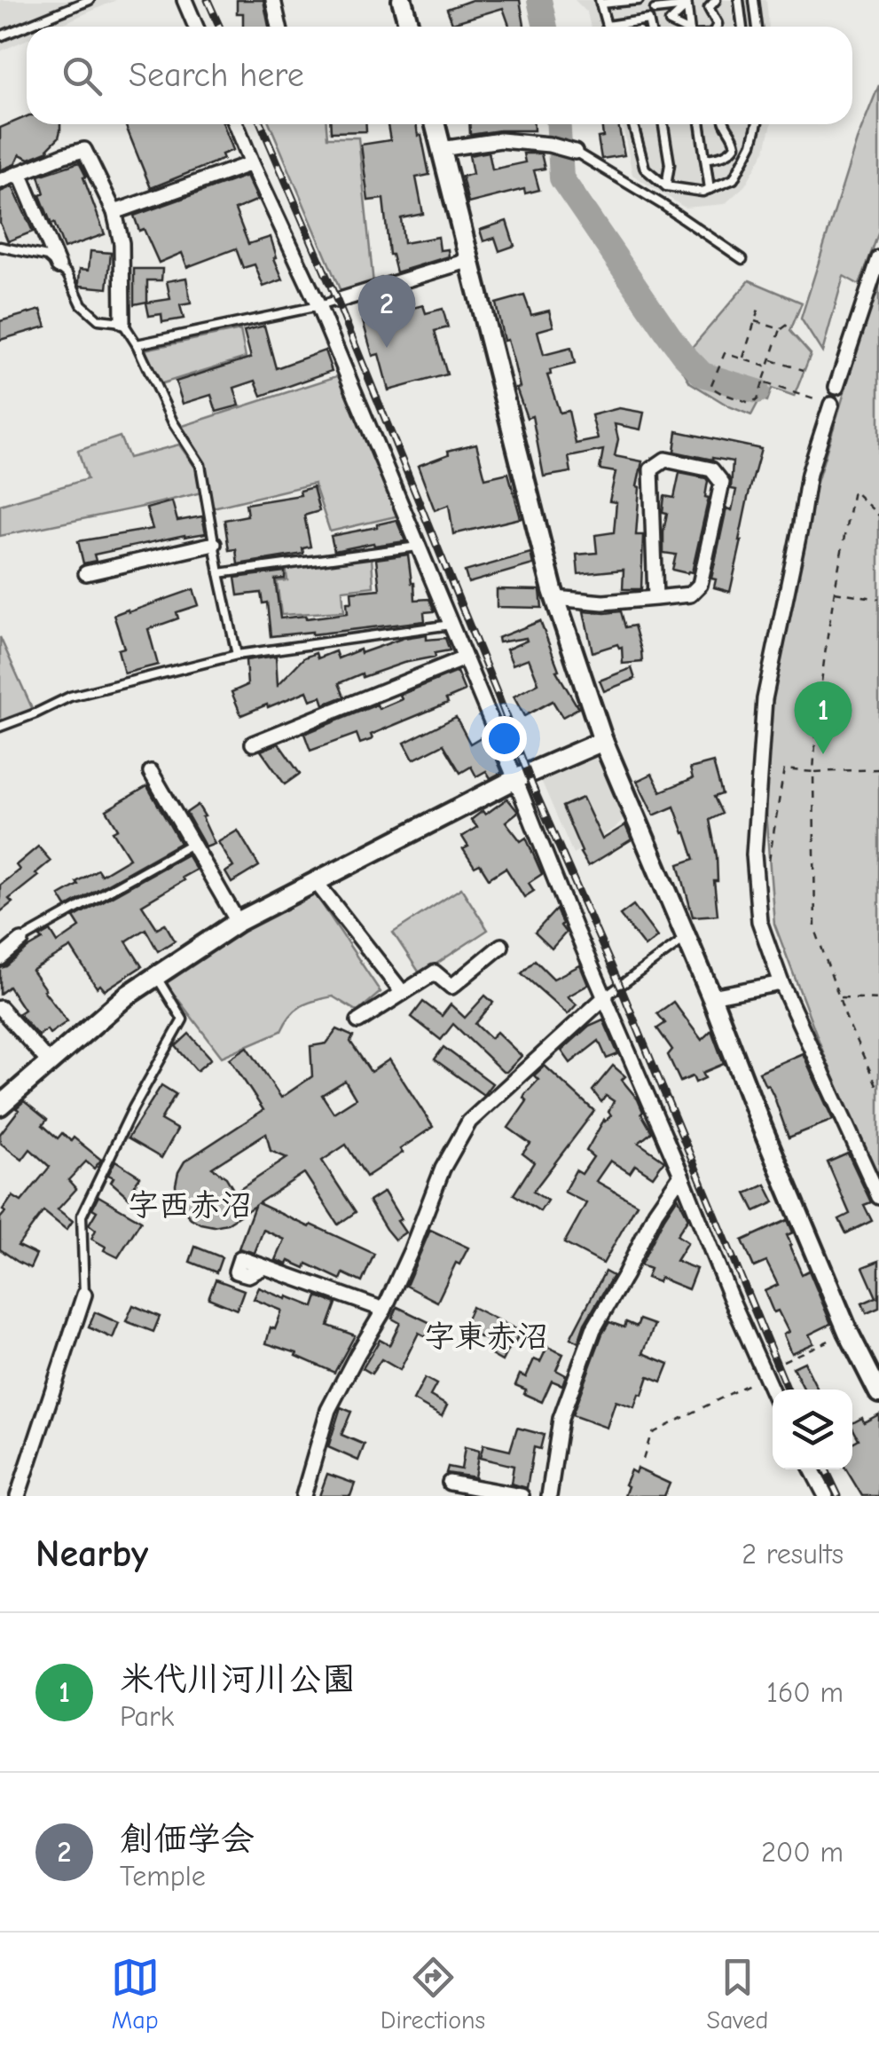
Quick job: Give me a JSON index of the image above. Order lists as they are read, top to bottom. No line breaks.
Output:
{"districts":["字西赤沼","字東赤沼"],"page":{"search":"Search here","pins":["2","1"],"heading":["Nearby","2 results"],"list":[{"mark":"1","name":"米代川河川公園","note":"Park","value":"160 m"},{"mark":"2","name":"創価学会","note":"Temple","value":"200 m"}],"nav":["Map","Directions","Saved"]}}
